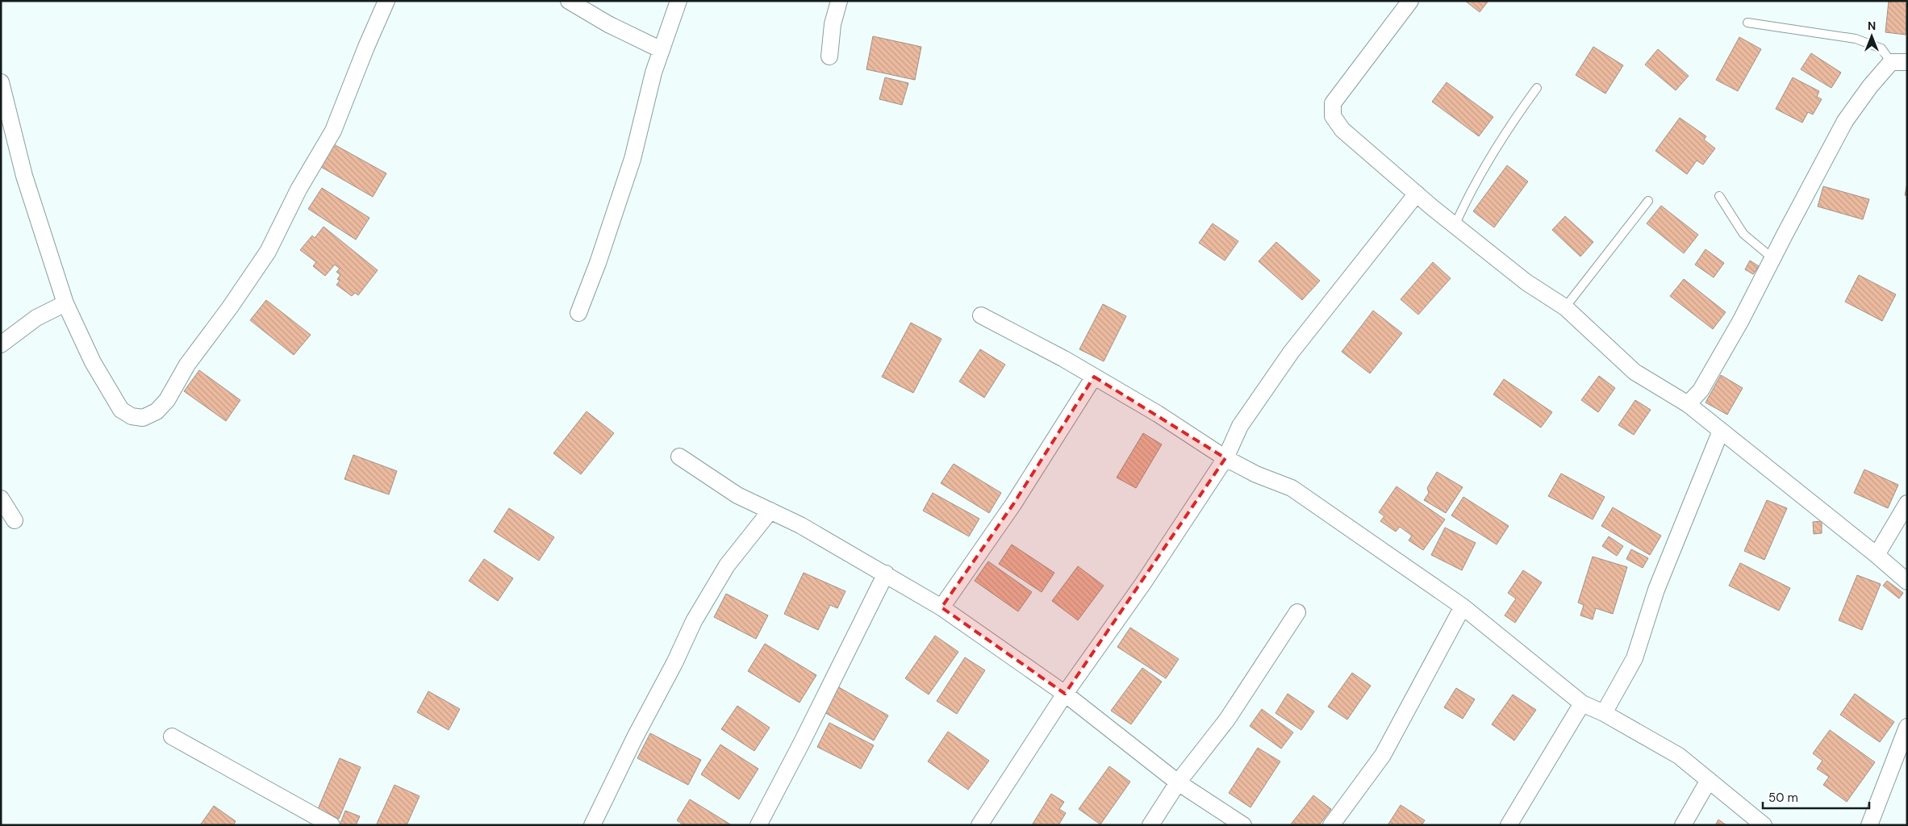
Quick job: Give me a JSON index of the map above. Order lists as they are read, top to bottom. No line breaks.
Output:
{"scale_bar":"50 m","north":"top"}
